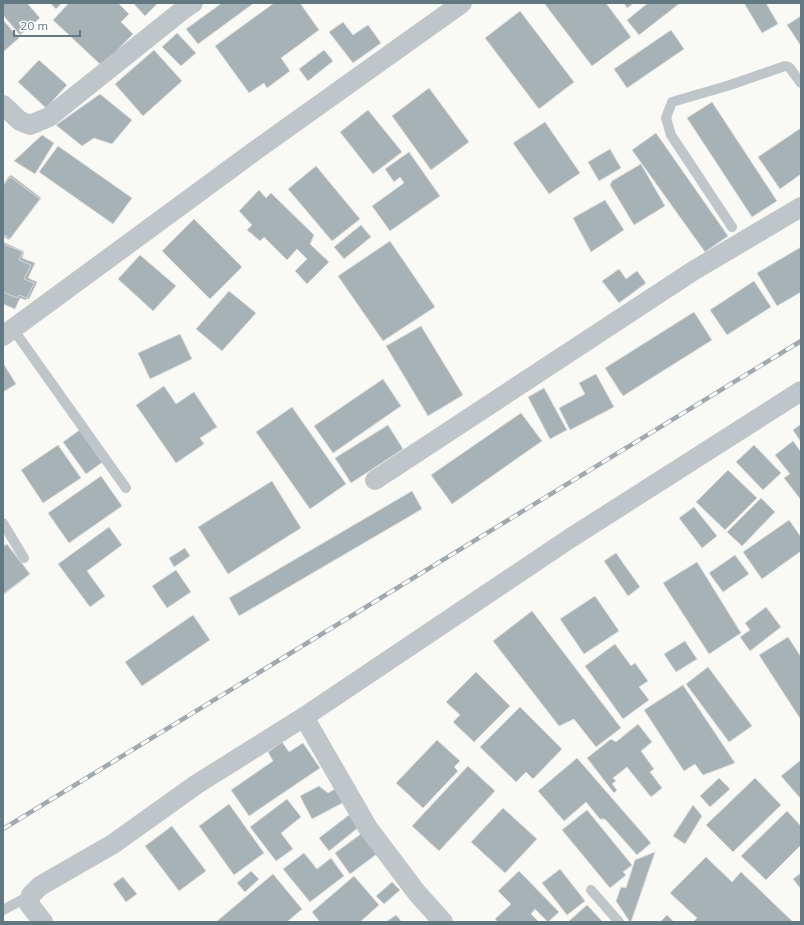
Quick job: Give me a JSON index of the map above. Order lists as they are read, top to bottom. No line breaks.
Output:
{"scale_bar":"20 m"}
